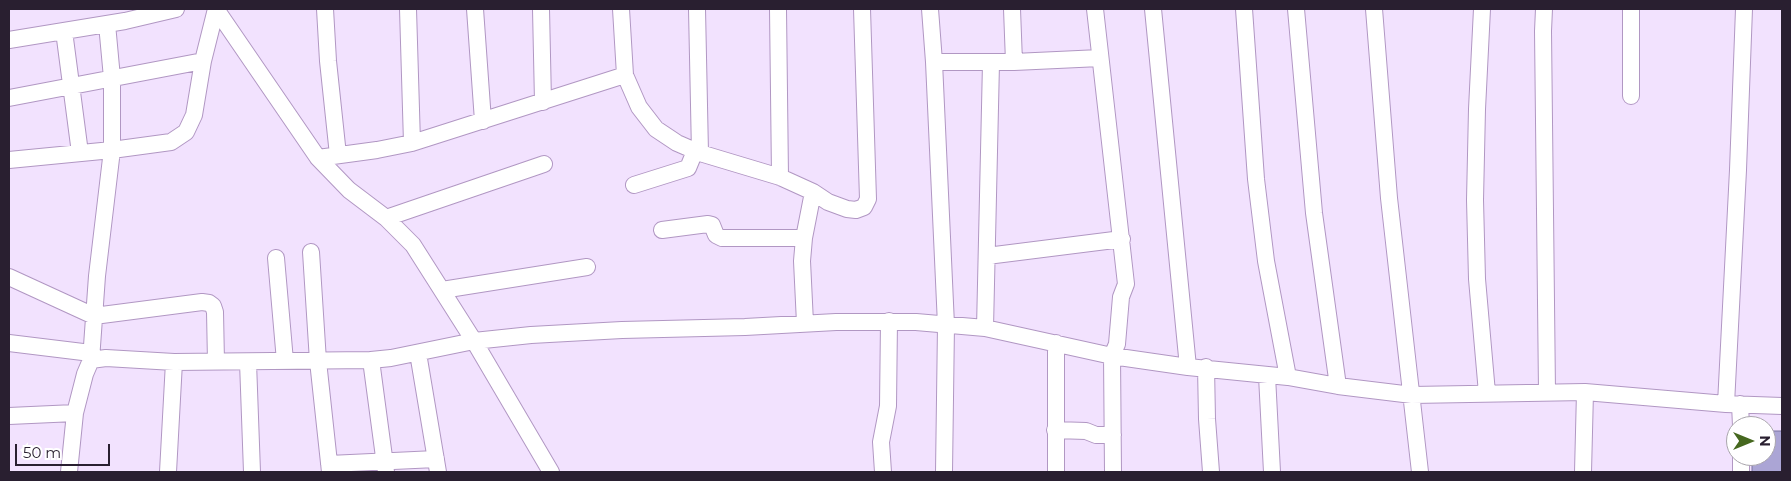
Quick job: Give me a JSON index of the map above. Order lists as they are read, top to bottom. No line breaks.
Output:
{"scale_bar":"50 m","north":"right"}
